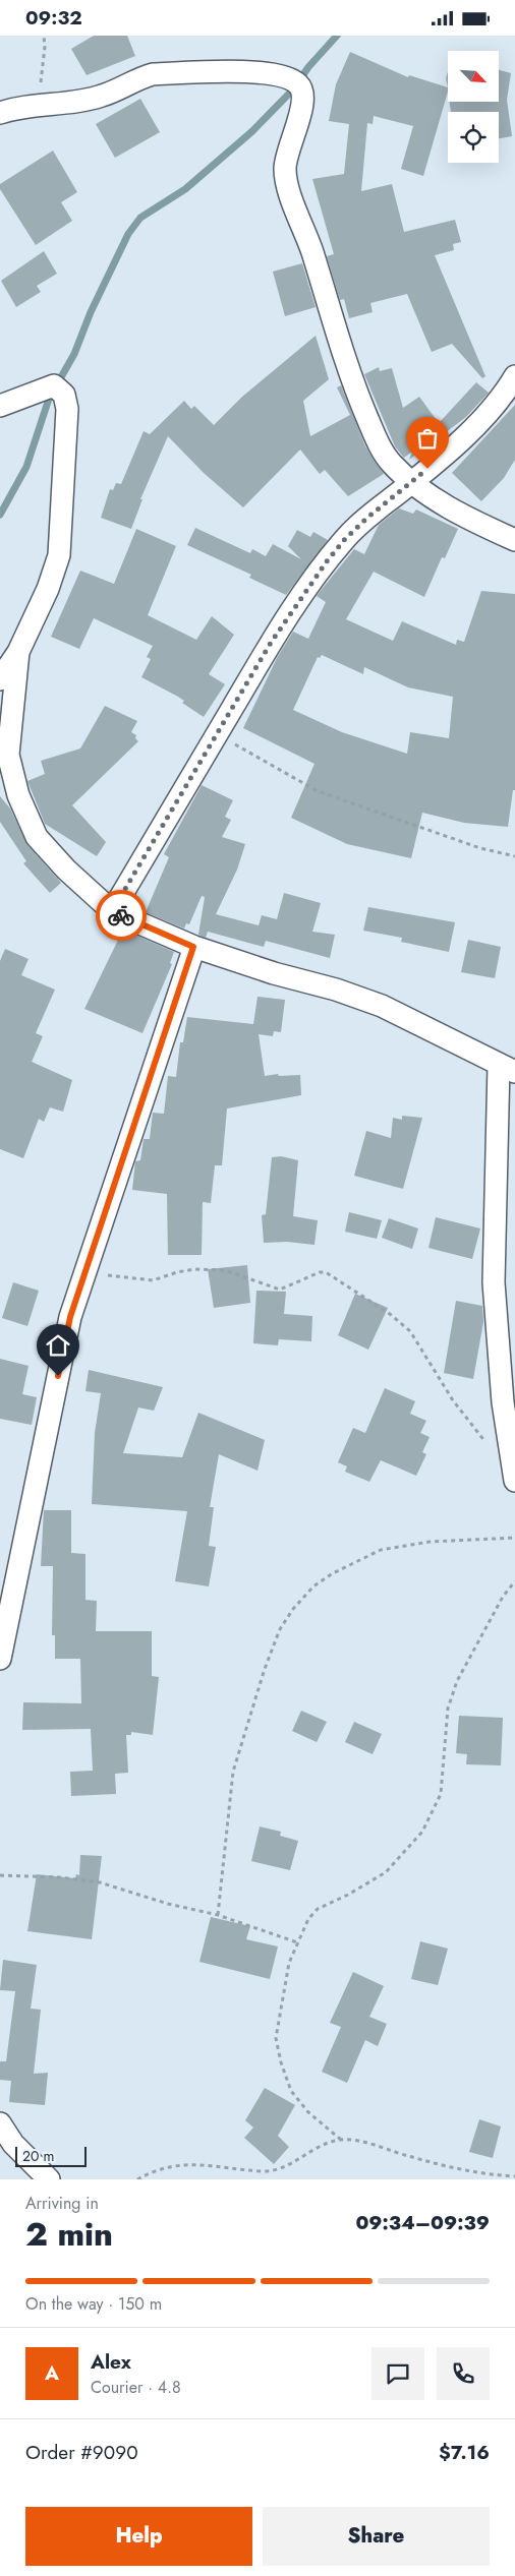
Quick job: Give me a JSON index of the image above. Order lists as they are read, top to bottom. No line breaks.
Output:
{"scale_bar":"20 m","north":"bottom right","page":{"status":"09:32","scale":"20 m","heading":["2 min","Arriving in","09:34–09:39"],"panel":["Alex","Courier · 4.8","Order #9090","$7.16"],"bar":"On the way · 150 m","round":"A","buttons":["Help","Share"]}}
